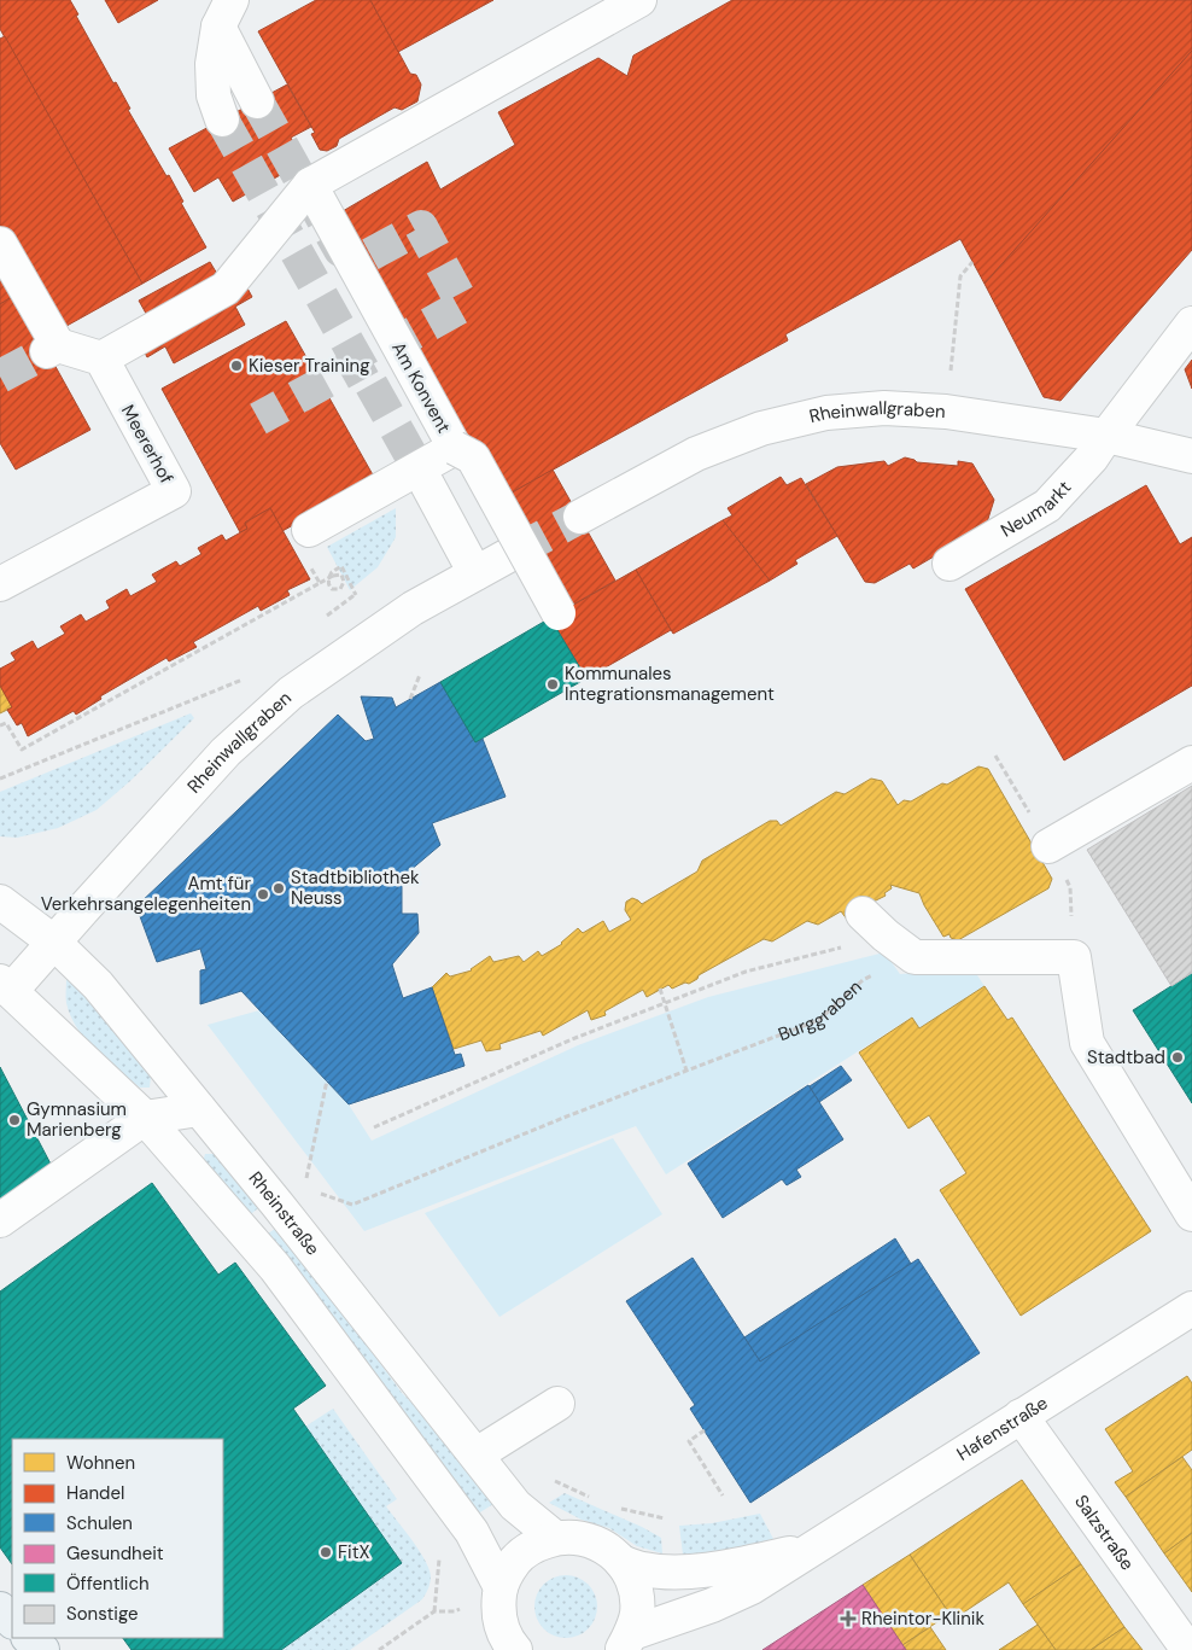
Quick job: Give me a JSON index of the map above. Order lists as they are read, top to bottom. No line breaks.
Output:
{"streets":{"street":["Am Konvent","Rheinwallgraben","Meererhof","Neumarkt","Rheinstraße","Hafenstraße","Salzstraße"],"path":["Burggraben"]},"crossings":[["Rheinwallgraben","Neumarkt"],["Rheinwallgraben","Rheinstraße"],["Rheinstraße","Hafenstraße"],["Hafenstraße","Salzstraße"]],"places":{"other":["Kieser Training","Kommunales Integrationsmanagement","Stadtbibliothek Neuss","Amt für Verkehrsangelegenheiten","Stadtbad","Gymnasium Marienberg","FitX"],"health":["Rheintor-Klinik"]},"legend":["Wohnen","Handel","Schulen","Gesundheit","Öffentlich","Sonstige"]}
